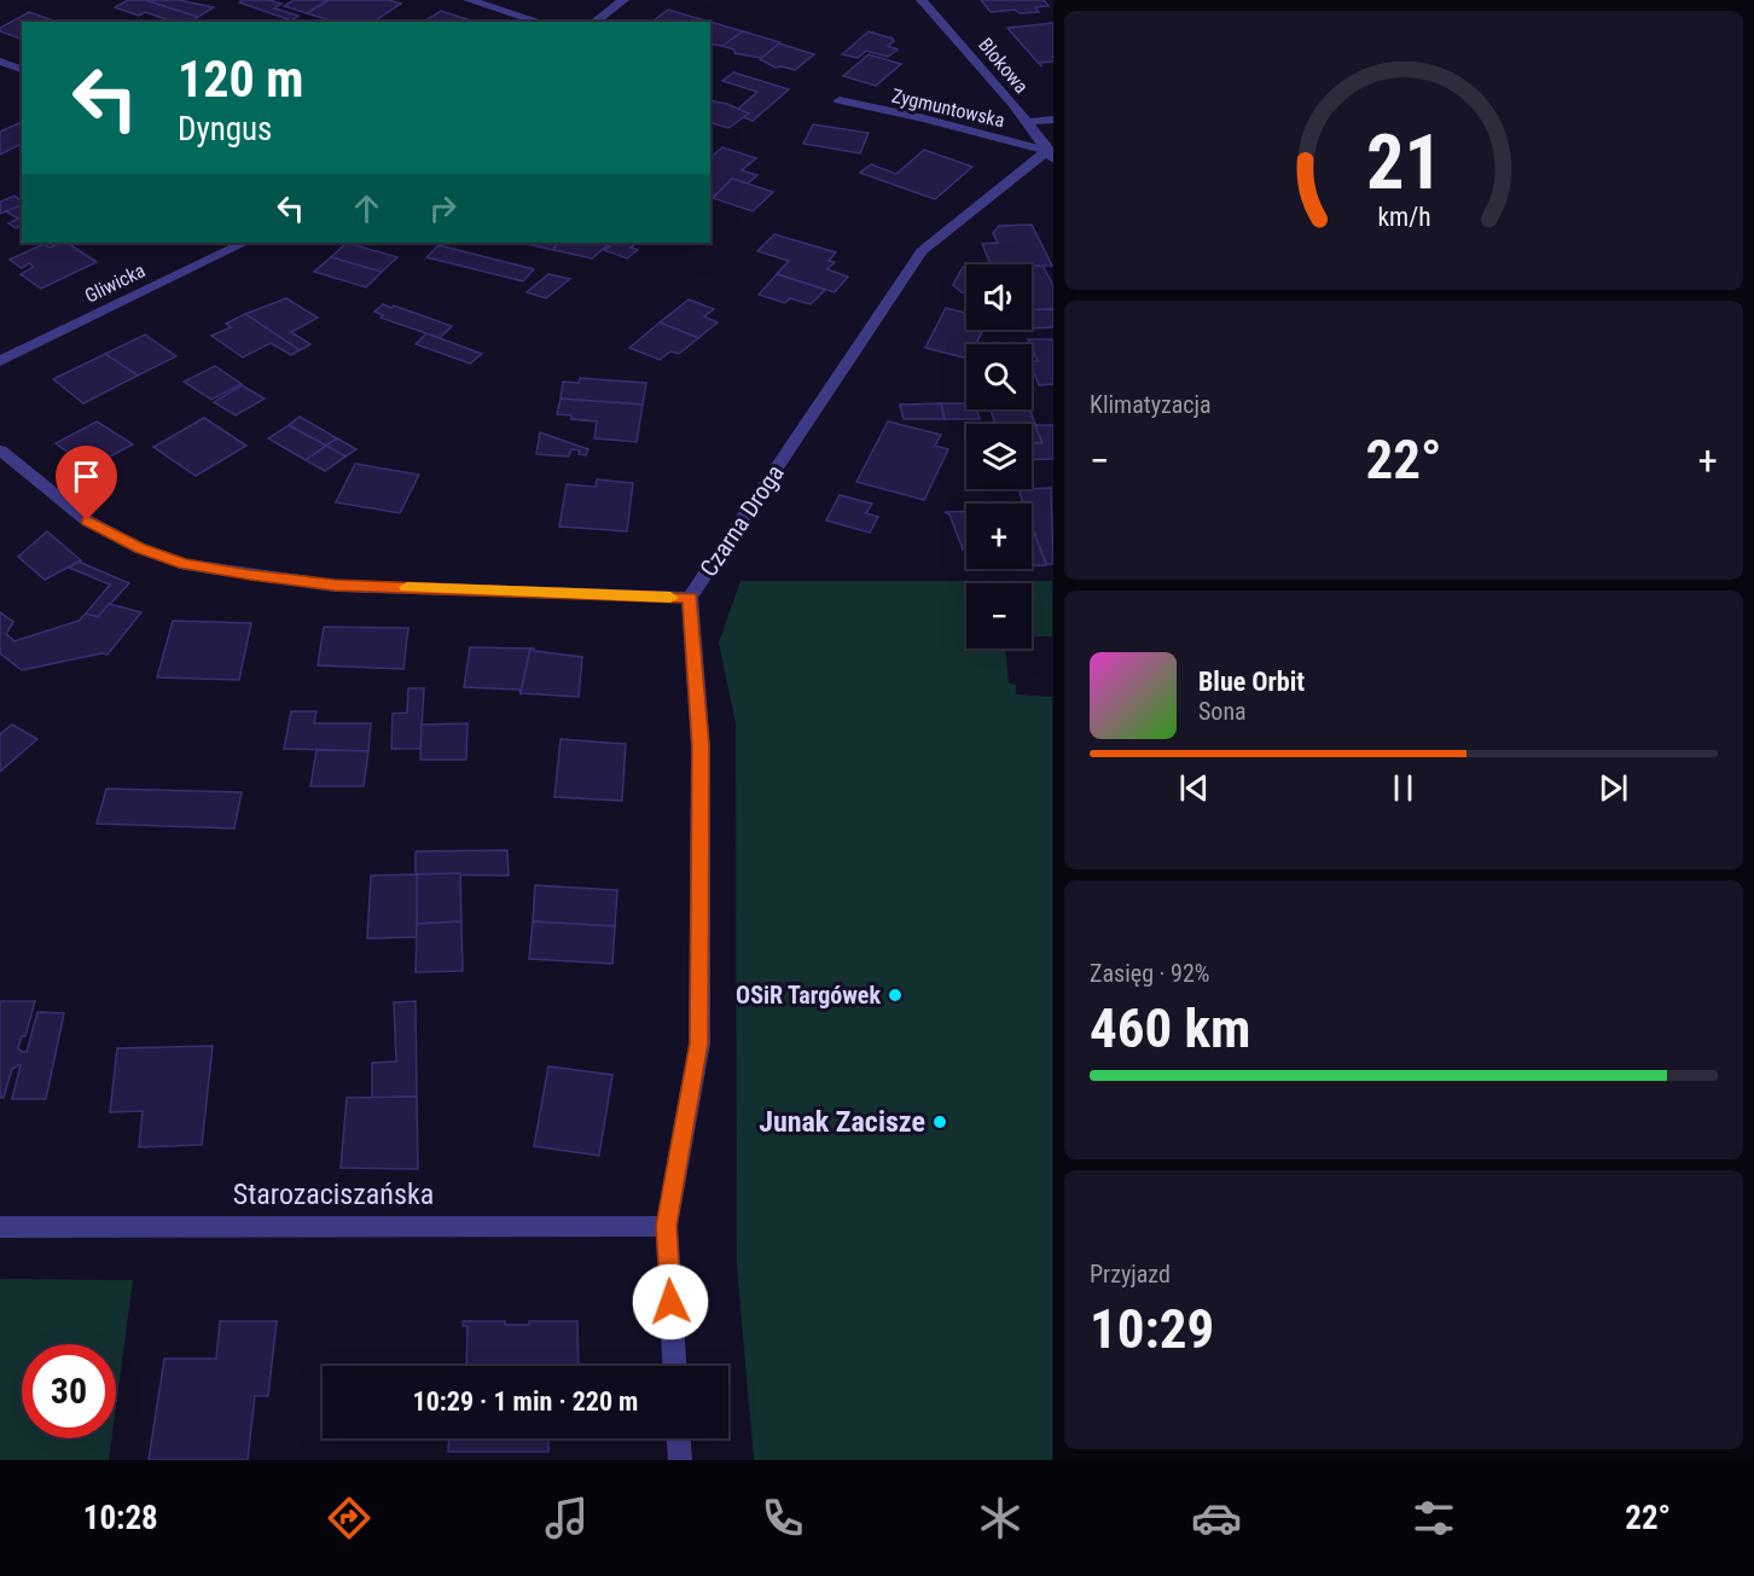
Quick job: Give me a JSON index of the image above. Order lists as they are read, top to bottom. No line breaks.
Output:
{"streets":{"street":["Blokowa","Zygmuntowska","Gliwicka","Czarna Droga","Starozaciszańska"]},"crossings":[["Blokowa","Zygmuntowska"],["Blokowa","Czarna Droga"],["Zygmuntowska","Czarna Droga"],["Czarna Droga","Starozaciszańska"]],"places":["OSiR Targówek","Junak Zacisze"],"page":{"turn":["120 m","Dyngus"],"map_buttons":["+","−"],"tile":["Klimatyzacja",["Zasięg · 92%","460 km"],["Przyjazd","10:29"]],"heat":["−","22°","+"],"song":["Blue Orbit","Sona"],"limit":"30","trip":"10:29 · 1 min · 220 m","tabs":["10:28","22°"],"gauge":["21","km/h"]}}
